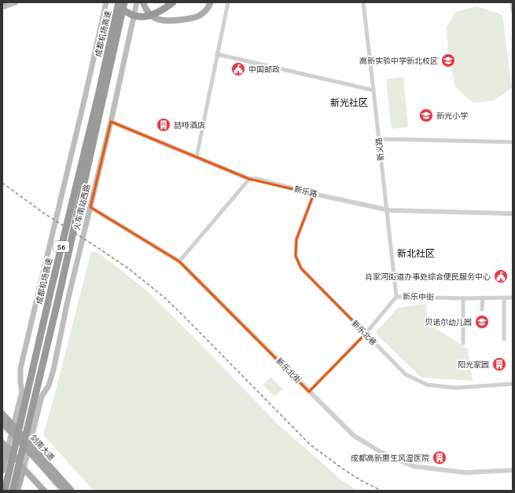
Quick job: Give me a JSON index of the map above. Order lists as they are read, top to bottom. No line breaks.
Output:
{"streets":{"highway":["成都机场高速","S6","剑南大道"],"main road":["火车南站西路"],"street":["新义路","新乐路","新乐中街","新乐北巷","新乐北街"]},"crossings":[["新义路","新乐路"],["新义路","新乐中街"],["新乐路","火车南站西路"],["新乐路","新乐北巷"],["火车南站西路","新乐北街"],["新乐中街","新乐北巷"],["新乐中街","新乐北街"]],"districts":["新光社区","新北社区"],"places":{"school or university":["高新实验中学新北校区","新光小学","贝诺尔幼儿园"],"public building":["中国邮政","肖家河街道办事处综合便民服务中心"],"building":["喆啡酒店","阳光家园","成都高新惠生风湿医院"]}}
